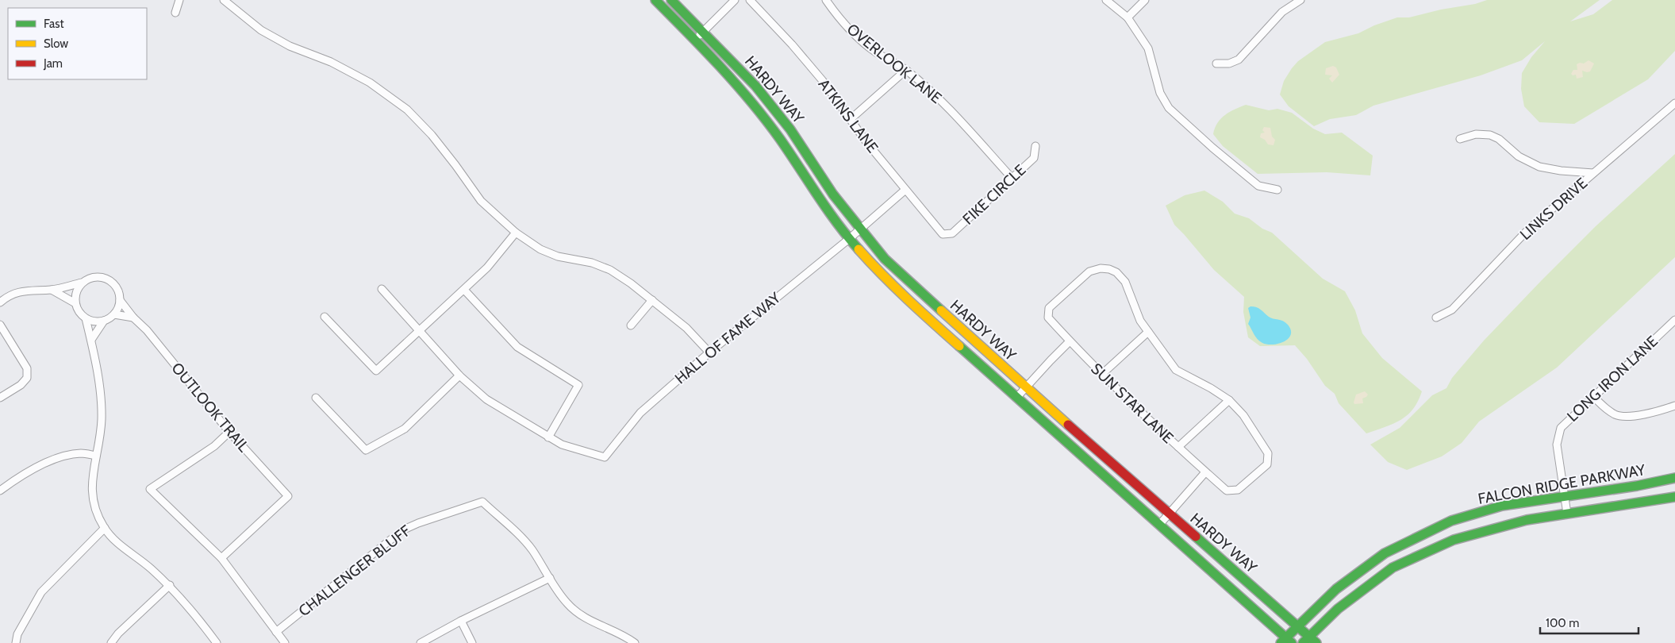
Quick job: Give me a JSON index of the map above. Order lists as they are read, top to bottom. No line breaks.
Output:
{"streets":{"main road":["HARDY WAY","FALCON RIDGE PARKWAY"],"street":["OVERLOOK LANE","ATKINS LANE","FIKE CIRCLE","LINKS DRIVE","HALL OF FAME WAY","LONG IRON LANE","SUN STAR LANE","OUTLOOK TRAIL","CHALLENGER BLUFF"]},"crossings":[["OVERLOOK LANE","FIKE CIRCLE"],["HARDY WAY","HALL OF FAME WAY"],["HARDY WAY","FALCON RIDGE PARKWAY"],["ATKINS LANE","FIKE CIRCLE"],["ATKINS LANE","HALL OF FAME WAY"],["LONG IRON LANE","FALCON RIDGE PARKWAY"]],"legend":["Fast","Slow","Jam"],"scale_bar":"100 m"}
